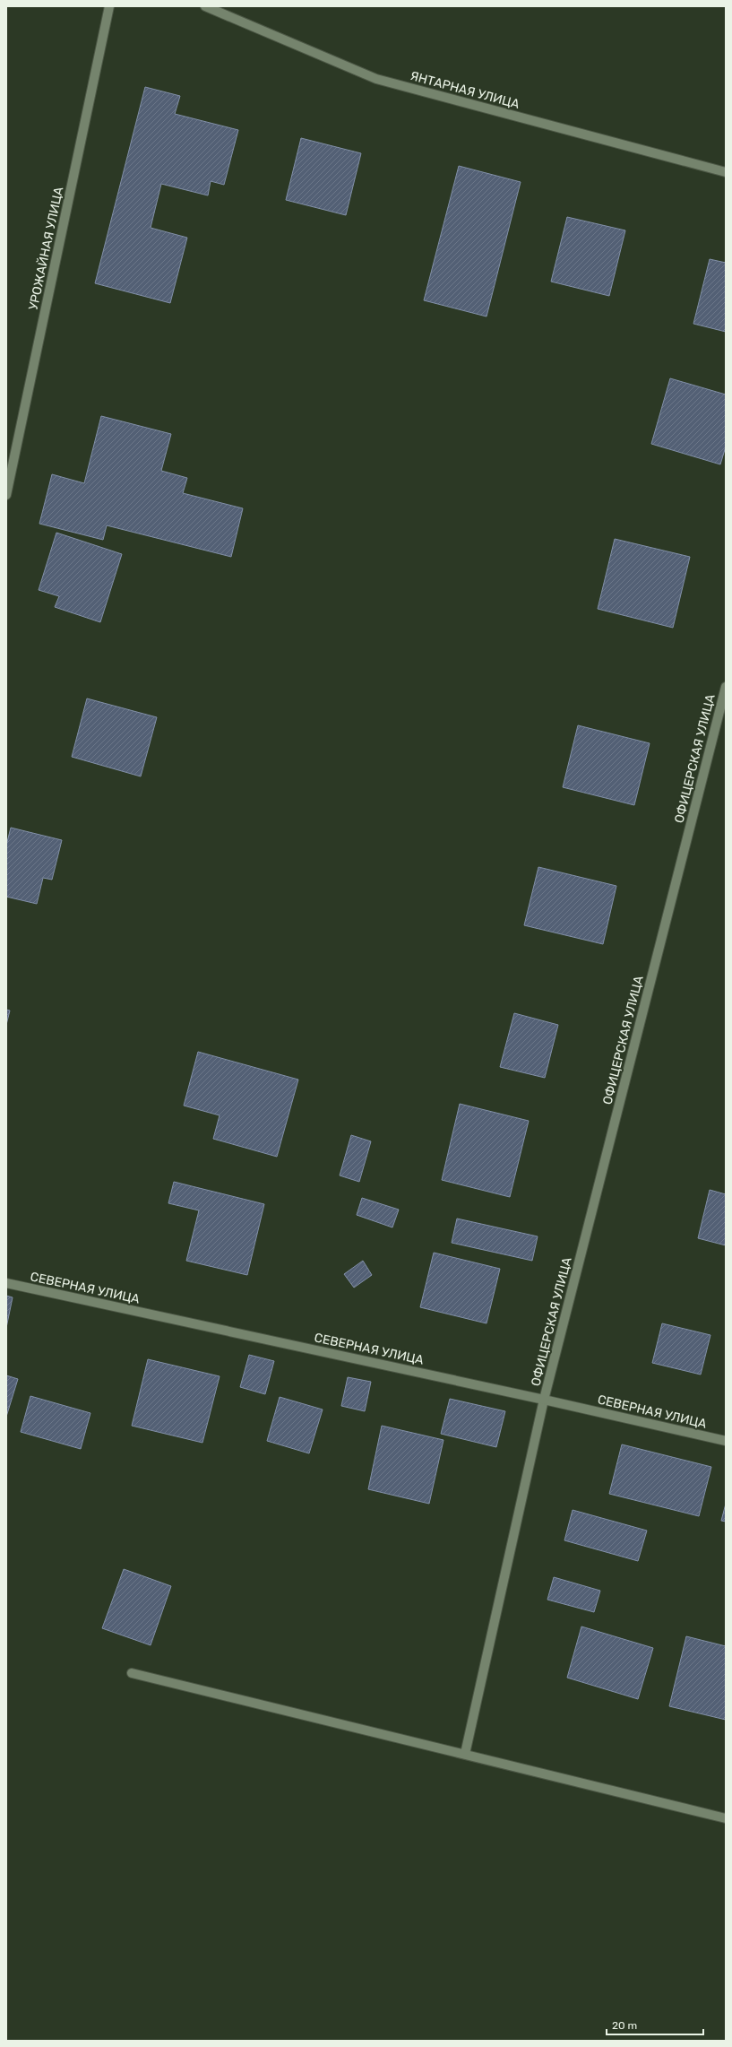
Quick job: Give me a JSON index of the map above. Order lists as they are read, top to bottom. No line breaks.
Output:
{"streets":{"street":["ЯНТАРНАЯ УЛИЦА","УРОЖАЙНАЯ УЛИЦА","ОФИЦЕРСКАЯ УЛИЦА","СЕВЕРНАЯ УЛИЦА"]},"crossings":[["ОФИЦЕРСКАЯ УЛИЦА","СЕВЕРНАЯ УЛИЦА"]],"scale_bar":"20 m"}
